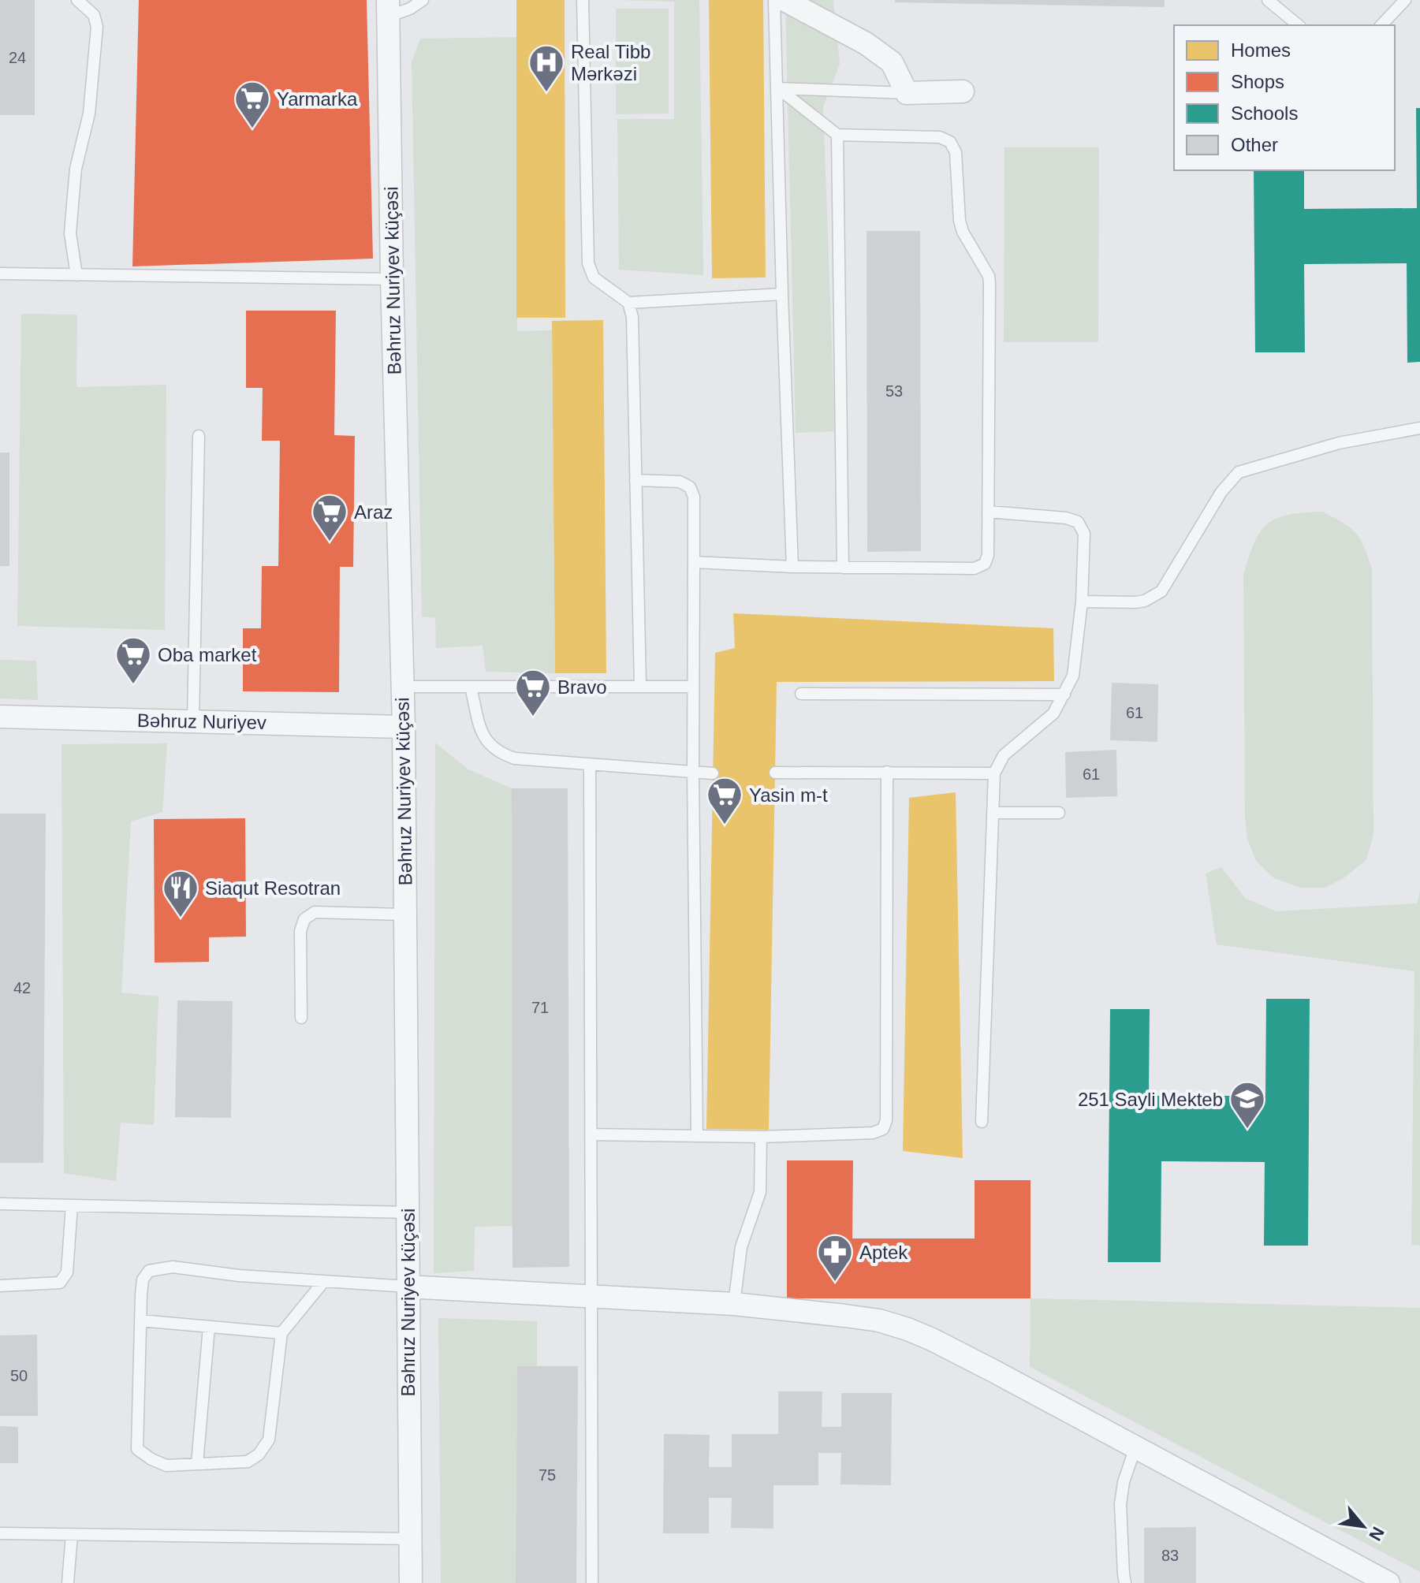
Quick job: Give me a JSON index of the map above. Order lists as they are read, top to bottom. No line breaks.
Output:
{"streets":{"street":["Bəhruz Nuriyev küçəsi","Bəhruz Nuriyev"]},"crossings":[["Bəhruz Nuriyev küçəsi","Bəhruz Nuriyev"]],"places":{"hospital":["Real Tibb Mərkəzi"],"supermarket":["Yarmarka","Araz","Oba market","Bravo","Yasin m-t"],"restaurant":["Siaqut Resotran"],"school or university":["251 Sayli Mekteb"],"pharmacy":["Aptek"]},"house_numbers":["24","53","61","61","42","71","50","75","83"],"legend":["Homes","Shops","Schools","Other"],"north":"bottom right"}
